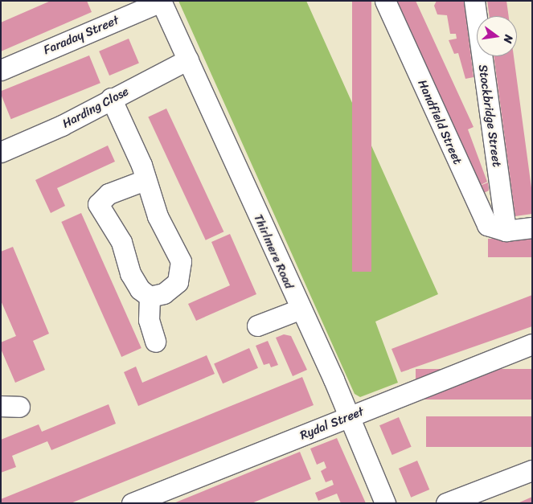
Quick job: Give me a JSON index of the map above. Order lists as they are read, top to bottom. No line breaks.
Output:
{"streets":{"street":["Faraday Street","Harding Close","Stockbridge Street","Handfield Street","Thirlmere Road","Rydal Street"]},"crossings":[["Faraday Street","Thirlmere Road"],["Harding Close","Thirlmere Road"],["Stockbridge Street","Handfield Street"],["Thirlmere Road","Rydal Street"]],"north":"right"}
